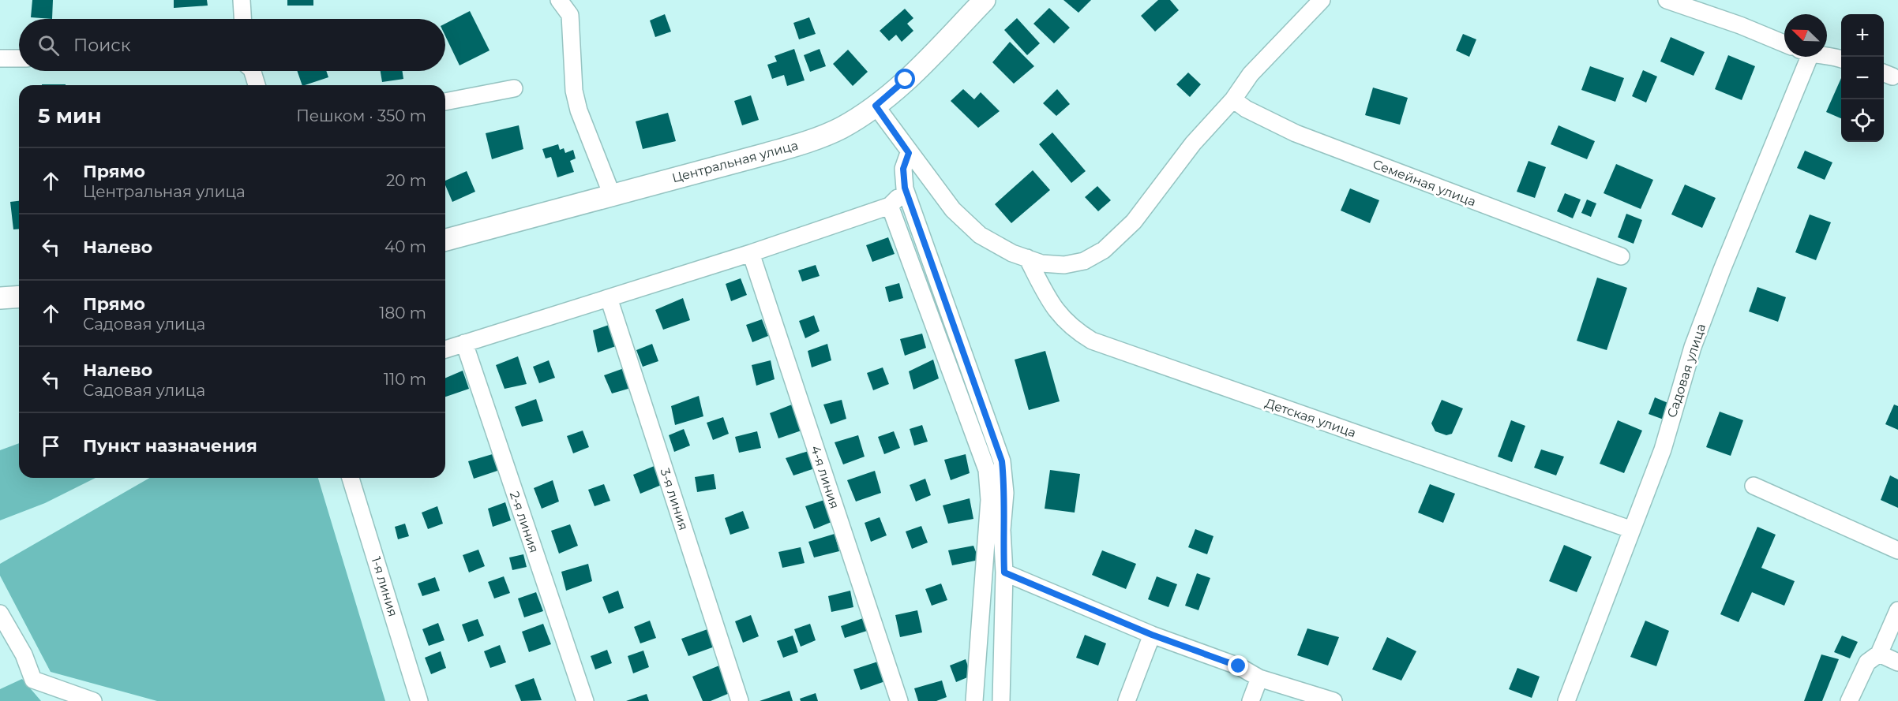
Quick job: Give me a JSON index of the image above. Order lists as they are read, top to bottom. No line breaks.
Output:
{"streets":{"main road":["Центральная улица"],"street":["Семейная улица","Садовая улица","Детская улица","4-я линия","3-я линия","2-я линия","1-я линия"]},"crossings":[["Садовая улица","Детская улица"]],"north":"top left","page":{"map_buttons":["+","−"],"search":"Поиск","heading":["5 мин","Пешком · 350 m"],"list":[["Прямо","Центральная улица","20 m"],["Налево","40 m"],["Прямо","Садовая улица","180 m"],["Налево","Садовая улица","110 m"],"Пункт назначения"]}}
